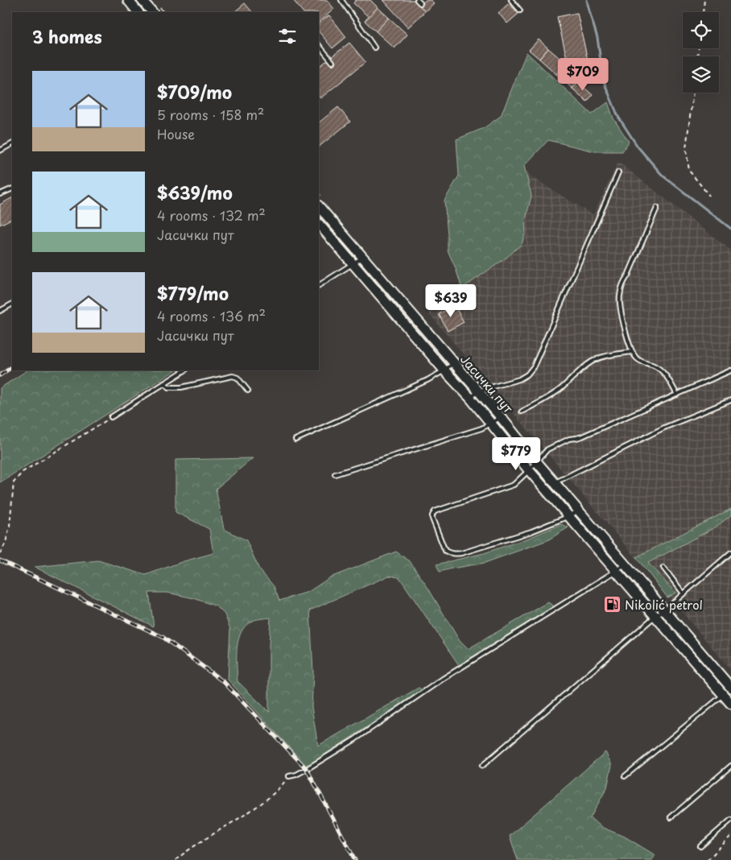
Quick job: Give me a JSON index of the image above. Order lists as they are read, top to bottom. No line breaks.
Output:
{"streets":{"main road":["Јасички пут"]},"places":{"fuel station":["Nikolić petrol"]},"page":{"heading":"3 homes","price":["$709","$639","$779"],"list":[{"name":"$709/mo","note":"5 rooms · 158 m² · House"},{"name":"$639/mo","note":"4 rooms · 132 m² · Јасички пут"},{"name":"$779/mo","note":"4 rooms · 136 m² · Јасички пут"}]}}
